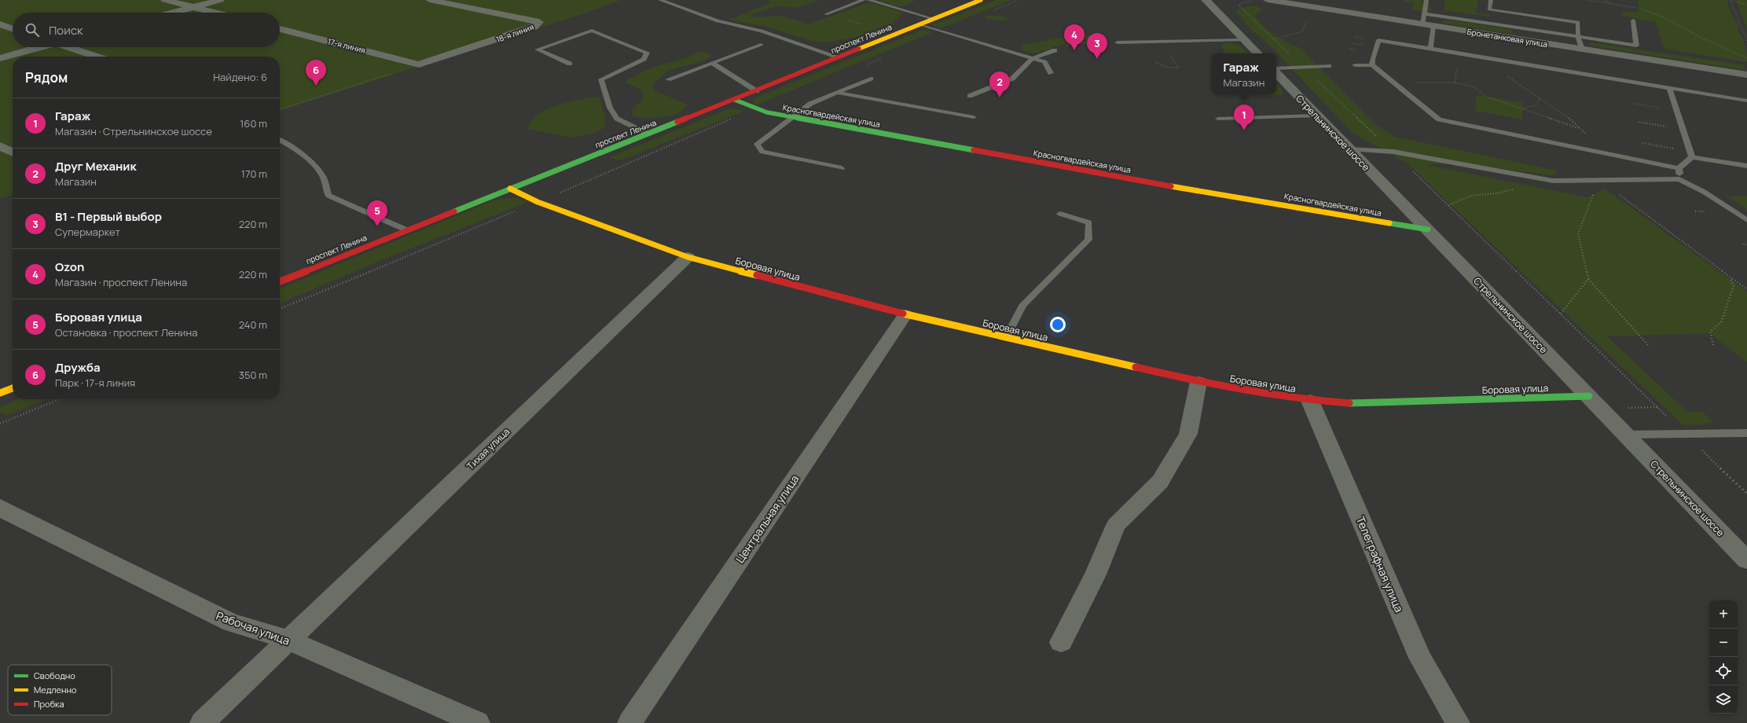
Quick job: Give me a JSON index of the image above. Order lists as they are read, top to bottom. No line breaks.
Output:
{"streets":{"street":["18-я линия","Бронетанковая улица","проспект Ленина","17-я линия","Красногвардейская улица","Стрельнинское шоссе","Боровая улица","Тихая улица","Центральная улица","Телеграфная улица","Рабочая улица"]},"crossings":[["18-я линия","17-я линия"],["проспект Ленина","Красногвардейская улица"],["проспект Ленина","Боровая улица"],["Красногвардейская улица","Стрельнинское шоссе"],["Стрельнинское шоссе","Боровая улица"],["Боровая улица","Тихая улица"],["Боровая улица","Центральная улица"],["Боровая улица","Телеграфная улица"],["Тихая улица","Рабочая улица"]],"legend":["Свободно","Медленно","Пробка"],"page":{"search":"Поиск","pins":["4","3","6","2","1","5"],"popup":["Гараж","Магазин"],"heading":["Рядом","Найдено: 6"],"list":[{"mark":"1","name":"Гараж","note":"Магазин · Стрельнинское шоссе","value":"160 m"},{"mark":"2","name":"Друг Механик","note":"Магазин","value":"170 m"},{"mark":"3","name":"В1 - Первый выбор","note":"Супермаркет","value":"220 m"},{"mark":"4","name":"Ozon","note":"Магазин · проспект Ленина","value":"220 m"},{"mark":"5","name":"Боровая улица","note":"Остановка · проспект Ленина","value":"240 m"},{"mark":"6","name":"Дружба","note":"Парк · 17-я линия","value":"350 m"}],"map_buttons":["+","−"]}}
